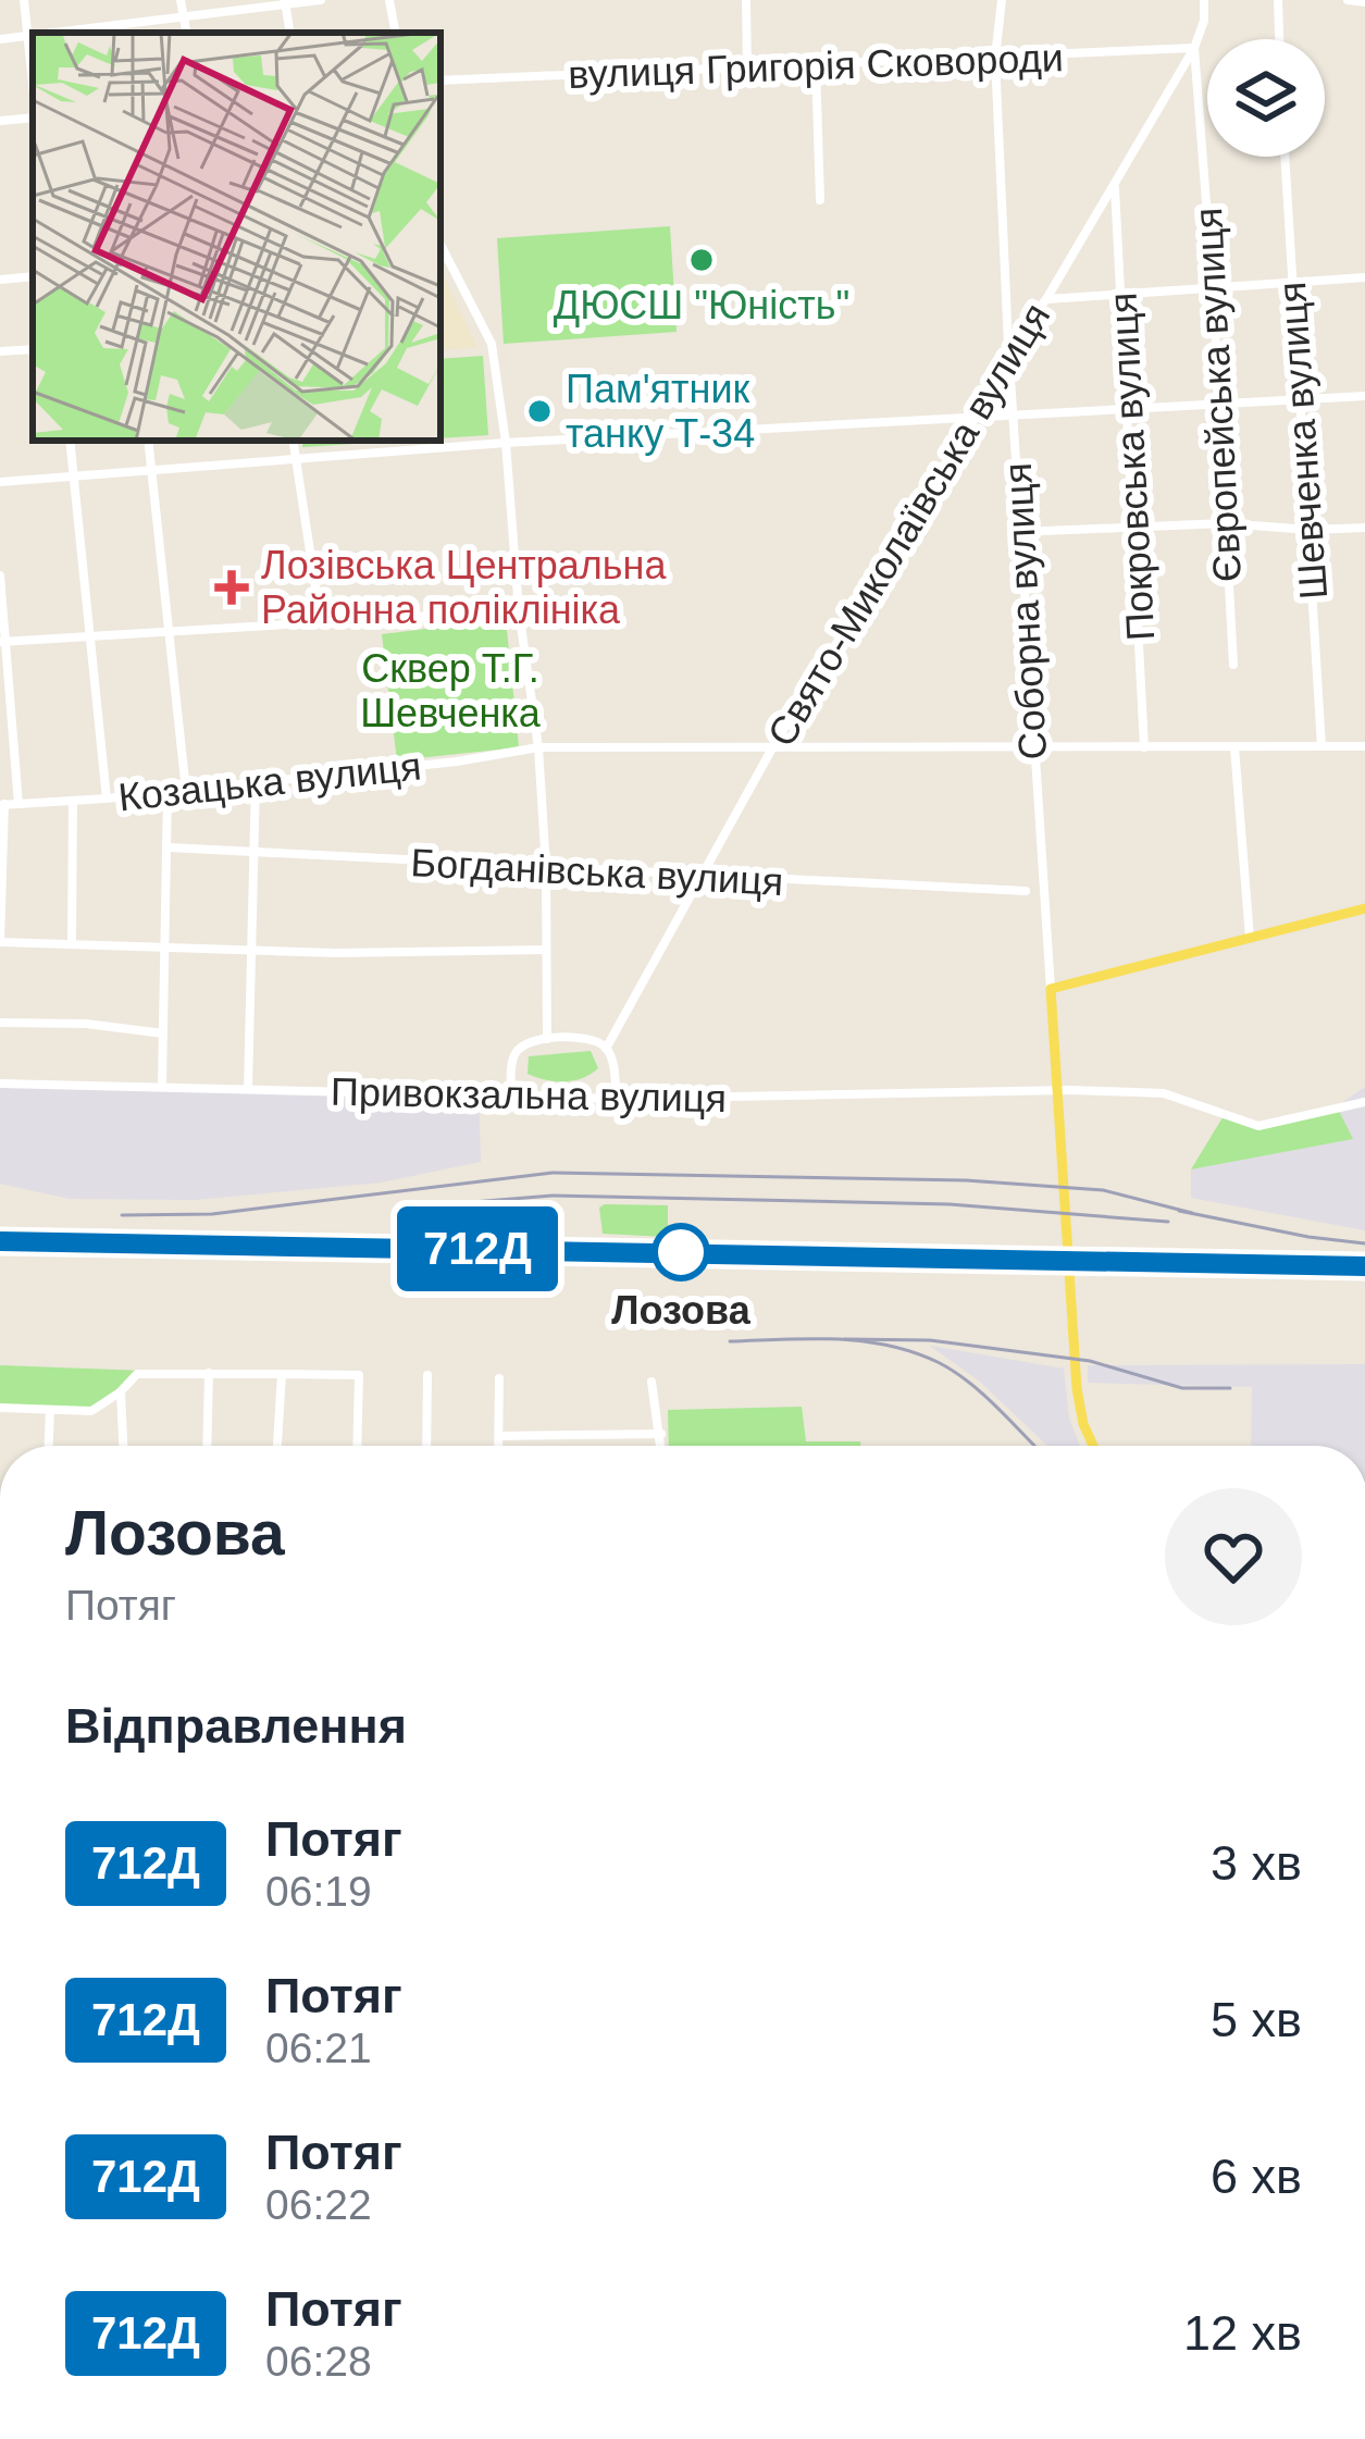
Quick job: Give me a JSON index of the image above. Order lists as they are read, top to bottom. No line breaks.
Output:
{"streets":{"street":["вулиця Григорія Сковороди","Європейська вулиця","Шевченка вулиця","Покровська вулиця","Свято-Миколаївська вулиця","Соборна вулиця","Козацька вулиця","Богданівська вулиця","Привокзальна вулиця"]},"crossings":[["вулиця Григорія Сковороди","Європейська вулиця"],["вулиця Григорія Сковороди","Свято-Миколаївська вулиця"],["вулиця Григорія Сковороди","Соборна вулиця"],["Європейська вулиця","Свято-Миколаївська вулиця"],["Шевченка вулиця","Козацька вулиця"],["Покровська вулиця","Свято-Миколаївська вулиця"],["Покровська вулиця","Козацька вулиця"],["Свято-Миколаївська вулиця","Соборна вулиця"],["Свято-Миколаївська вулиця","Козацька вулиця"],["Свято-Миколаївська вулиця","Богданівська вулиця"],["Соборна вулиця","Козацька вулиця"]],"parks":["Сквер Т.Г. Шевченка"],"places":{"other":["ДЮСШ \"Юність\"","Пам'ятник танку Т-34","Лозова"],"health":["Лозівська Центральна Районна поліклініка"]},"page":{"on_map":"712Д","heading":[["Лозова","Потяг"],"Відправлення"],"list":[{"mark":"712Д","name":"Потяг","note":"06:19","value":"3 хв"},{"mark":"712Д","name":"Потяг","note":"06:21","value":"5 хв"},{"mark":"712Д","name":"Потяг","note":"06:22","value":"6 хв"},{"mark":"712Д","name":"Потяг","note":"06:28","value":"12 хв"}]}}
